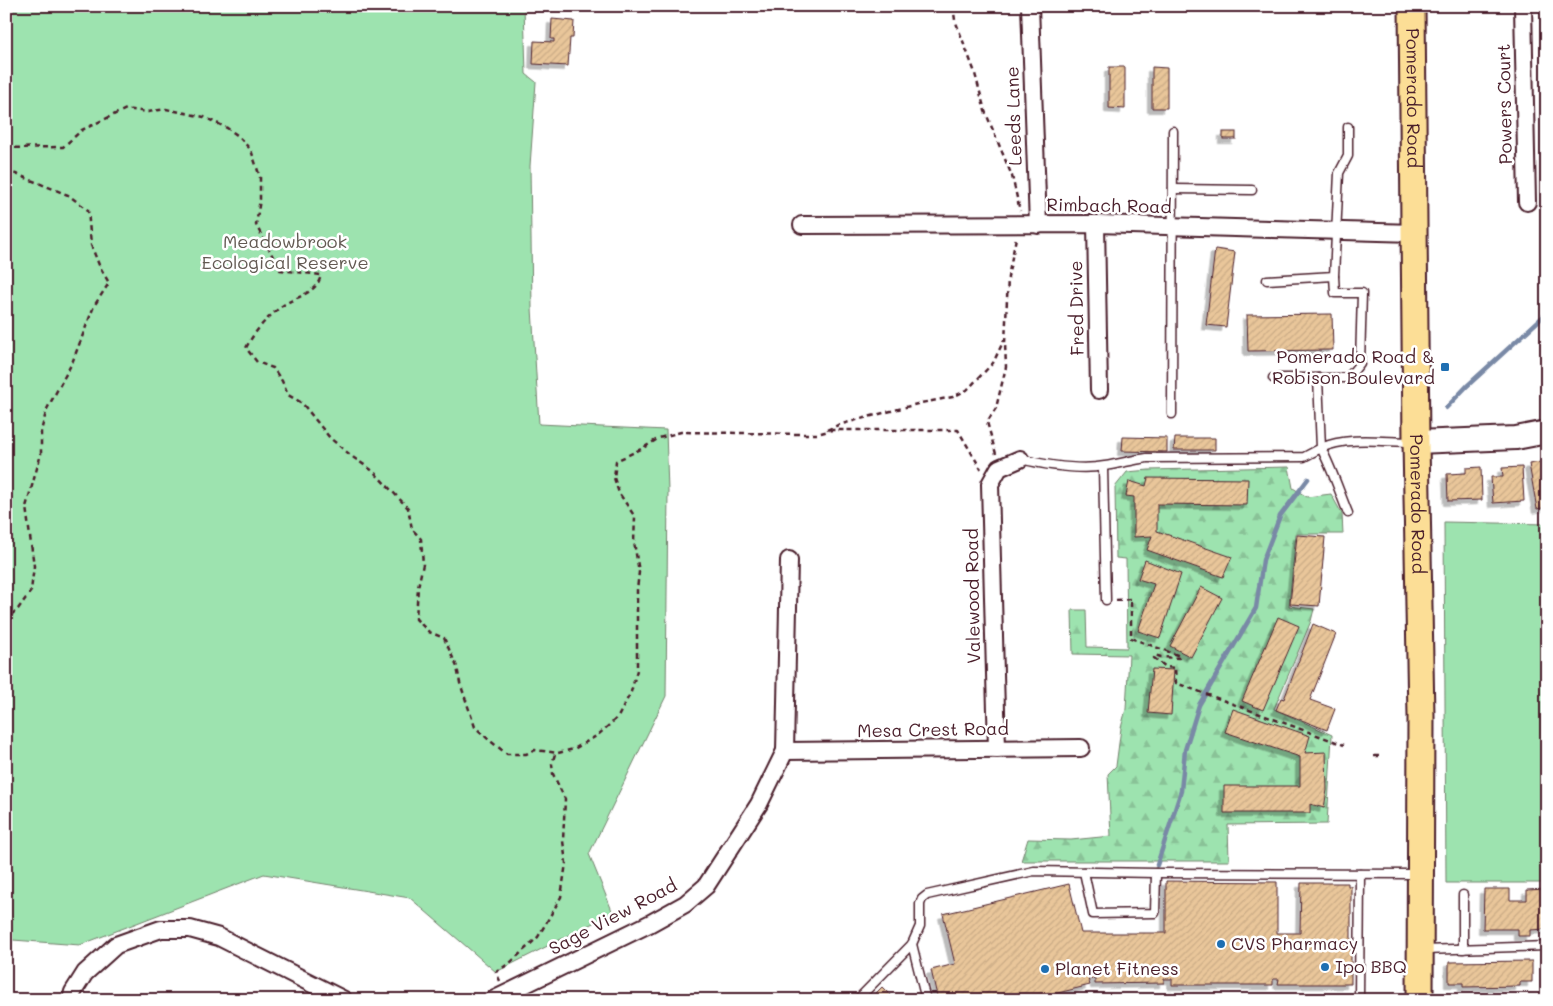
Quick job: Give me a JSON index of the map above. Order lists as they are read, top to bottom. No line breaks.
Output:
{"streets":{"main road":["Pomerado Road"],"street":["Powers Court","Leeds Lane","Rimbach Road","Fred Drive","Valewood Road","Mesa Crest Road","Sage View Road"]},"crossings":[["Pomerado Road","Rimbach Road"],["Leeds Lane","Rimbach Road"],["Rimbach Road","Fred Drive"],["Valewood Road","Mesa Crest Road"],["Mesa Crest Road","Sage View Road"]],"parks":["Meadowbrook Ecological Reserve"],"places":{"transit":["Pomerado Road & Robison Boulevard"],"other":["CVS Pharmacy","Ipo BBQ","Planet Fitness"]}}
